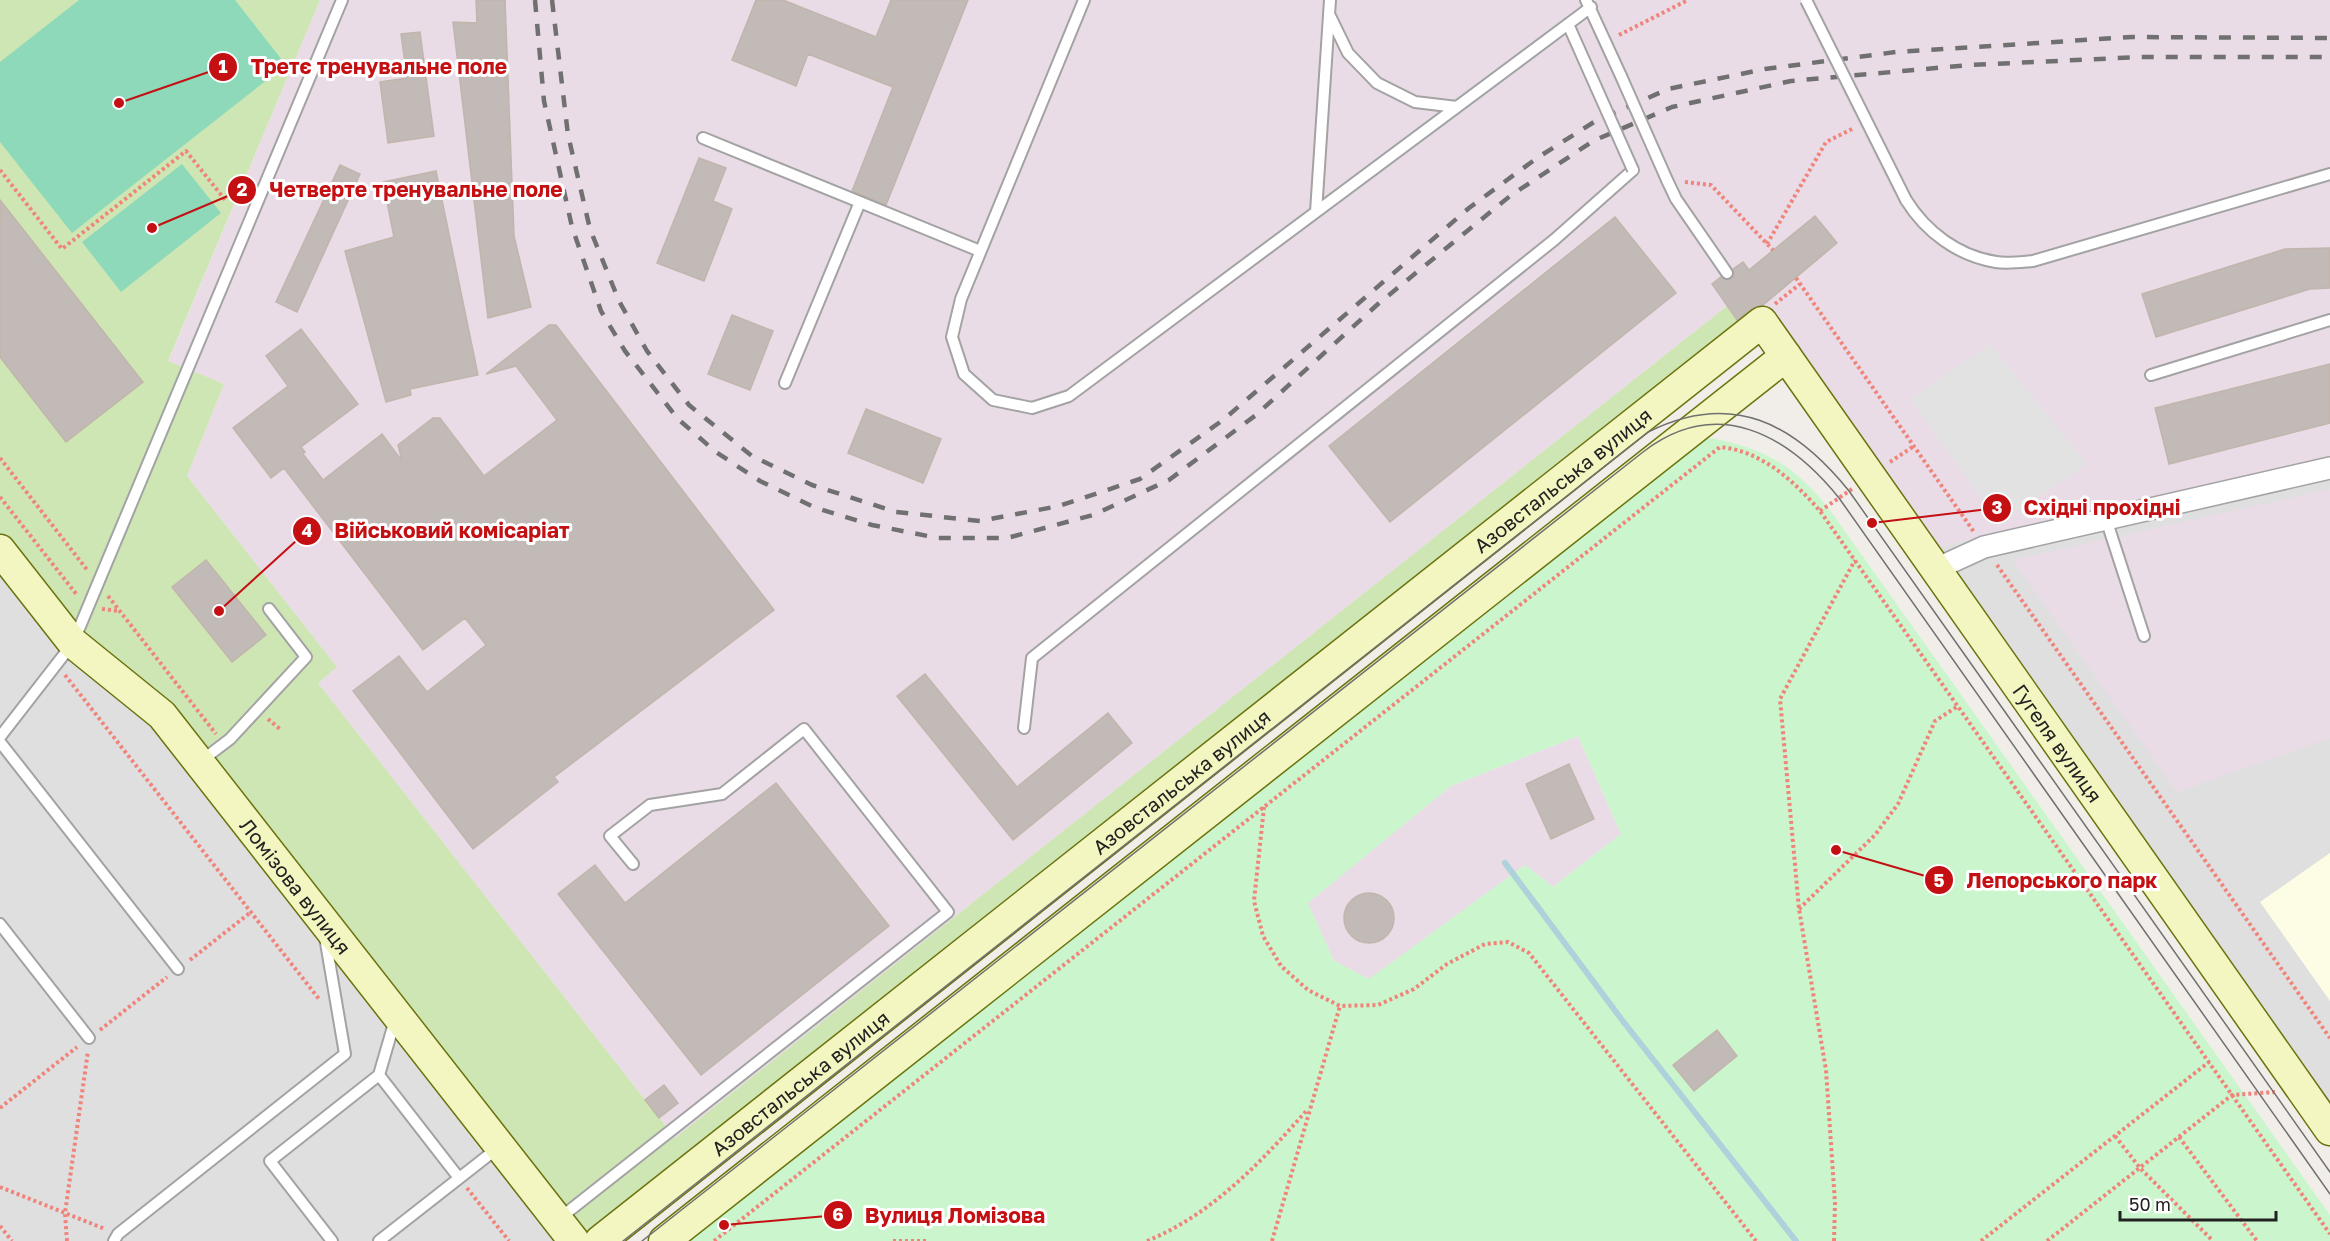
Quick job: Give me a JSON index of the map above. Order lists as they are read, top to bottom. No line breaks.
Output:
{"streets":{"street":["Азовстальська вулиця","Гугеля вулиця","Ломізова вулиця"]},"crossings":[["Азовстальська вулиця","Гугеля вулиця"]],"places":["Третє тренувальне поле","Четверте тренувальне поле","Східні прохідні","Військовий комісаріат","Лепорського парк","Вулиця Ломізова"],"scale_bar":"50 m"}
